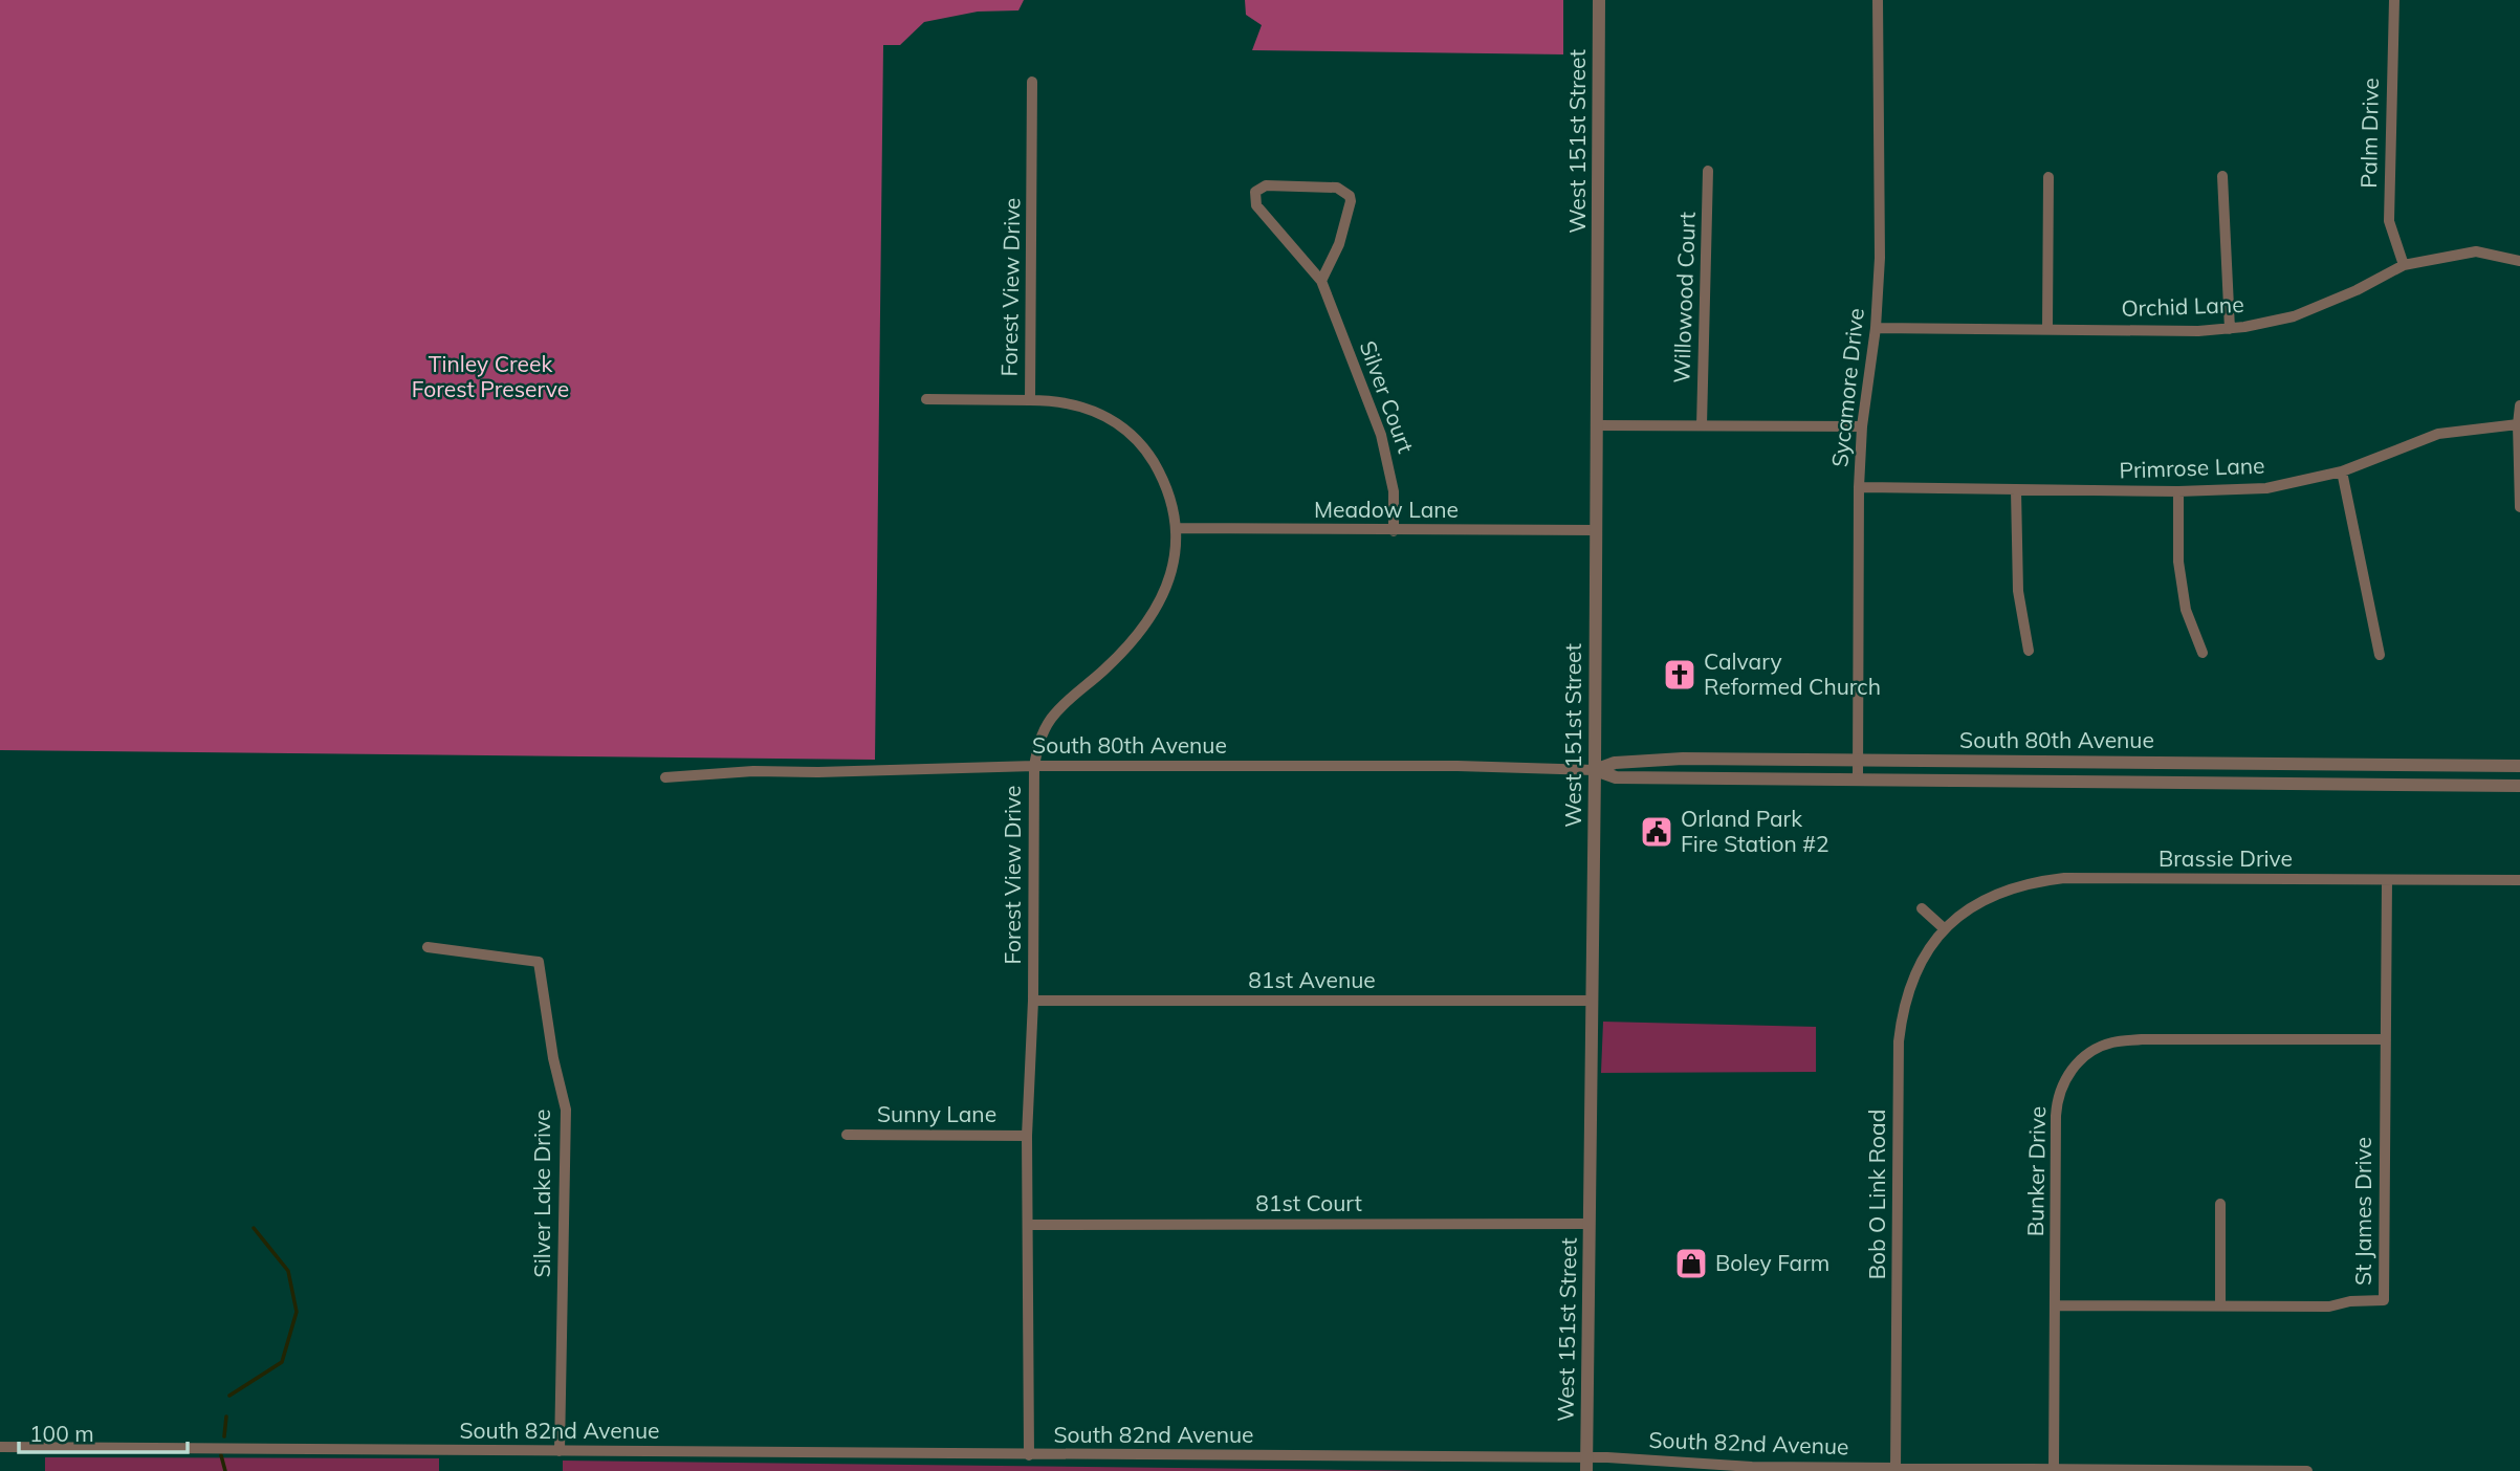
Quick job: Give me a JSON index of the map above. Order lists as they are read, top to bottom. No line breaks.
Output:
{"streets":{"street":["Palm Drive","West 151st Street","Forest View Drive","Willowood Court","Orchid Lane","Sycamore Drive","Silver Court","Primrose Lane","Meadow Lane","South 80th Avenue","Brassie Drive","81st Avenue","Sunny Lane","Bunker Drive","Silver Lake Drive","Bob O Link Road","81st Court","St James Drive","South 82nd Avenue"]},"crossings":[["Palm Drive","Orchid Lane"],["West 151st Street","Meadow Lane"],["West 151st Street","South 80th Avenue"],["West 151st Street","81st Avenue"],["West 151st Street","81st Court"],["West 151st Street","South 82nd Avenue"],["Forest View Drive","Meadow Lane"],["Forest View Drive","South 80th Avenue"],["Forest View Drive","81st Avenue"],["Forest View Drive","Sunny Lane"],["Forest View Drive","81st Court"],["Forest View Drive","South 82nd Avenue"],["Orchid Lane","Sycamore Drive"],["Sycamore Drive","Primrose Lane"],["Sycamore Drive","South 80th Avenue"],["Silver Court","Meadow Lane"],["Brassie Drive","Bob O Link Road"],["Brassie Drive","St James Drive"],["Bunker Drive","St James Drive"],["Bunker Drive","South 82nd Avenue"],["Silver Lake Drive","South 82nd Avenue"],["Bob O Link Road","South 82nd Avenue"]],"parks":["Tinley Creek Forest Preserve"],"places":{"church":["Calvary Reformed Church"],"public building":["Orland Park Fire Station #2"],"shop":["Boley Farm"]},"scale_bar":"100 m"}
